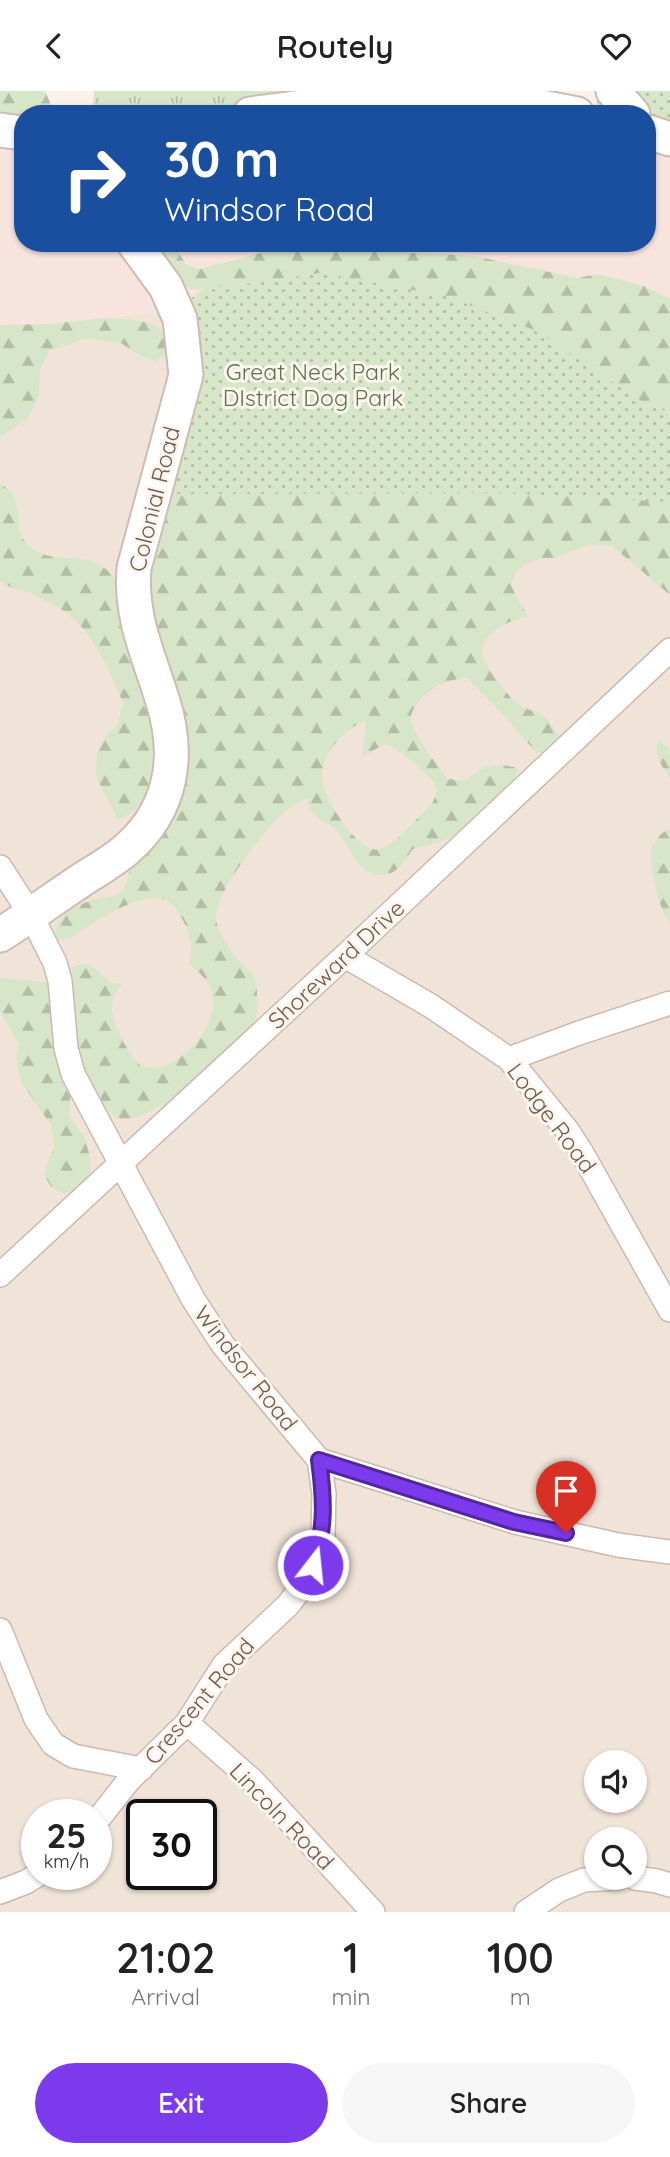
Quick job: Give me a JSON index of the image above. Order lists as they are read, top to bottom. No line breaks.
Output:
{"streets":{"street":["Colonial Road","Shoreward Drive","Lodge Road","Windsor Road","Crescent Road","Lincoln Road"]},"crossings":[["Colonial Road","Windsor Road"],["Shoreward Drive","Lodge Road"],["Shoreward Drive","Windsor Road"],["Windsor Road","Crescent Road"],["Crescent Road","Lincoln Road"]],"parks":["Great Neck Park DIstrict Dog Park"],"page":{"header":"Routely","turn":["30 m","Windsor Road"],"speed":"25 km/h","limit":"30","eta":["21:02","Arrival","1","min","100","m"],"buttons":["Exit","Share"]}}
